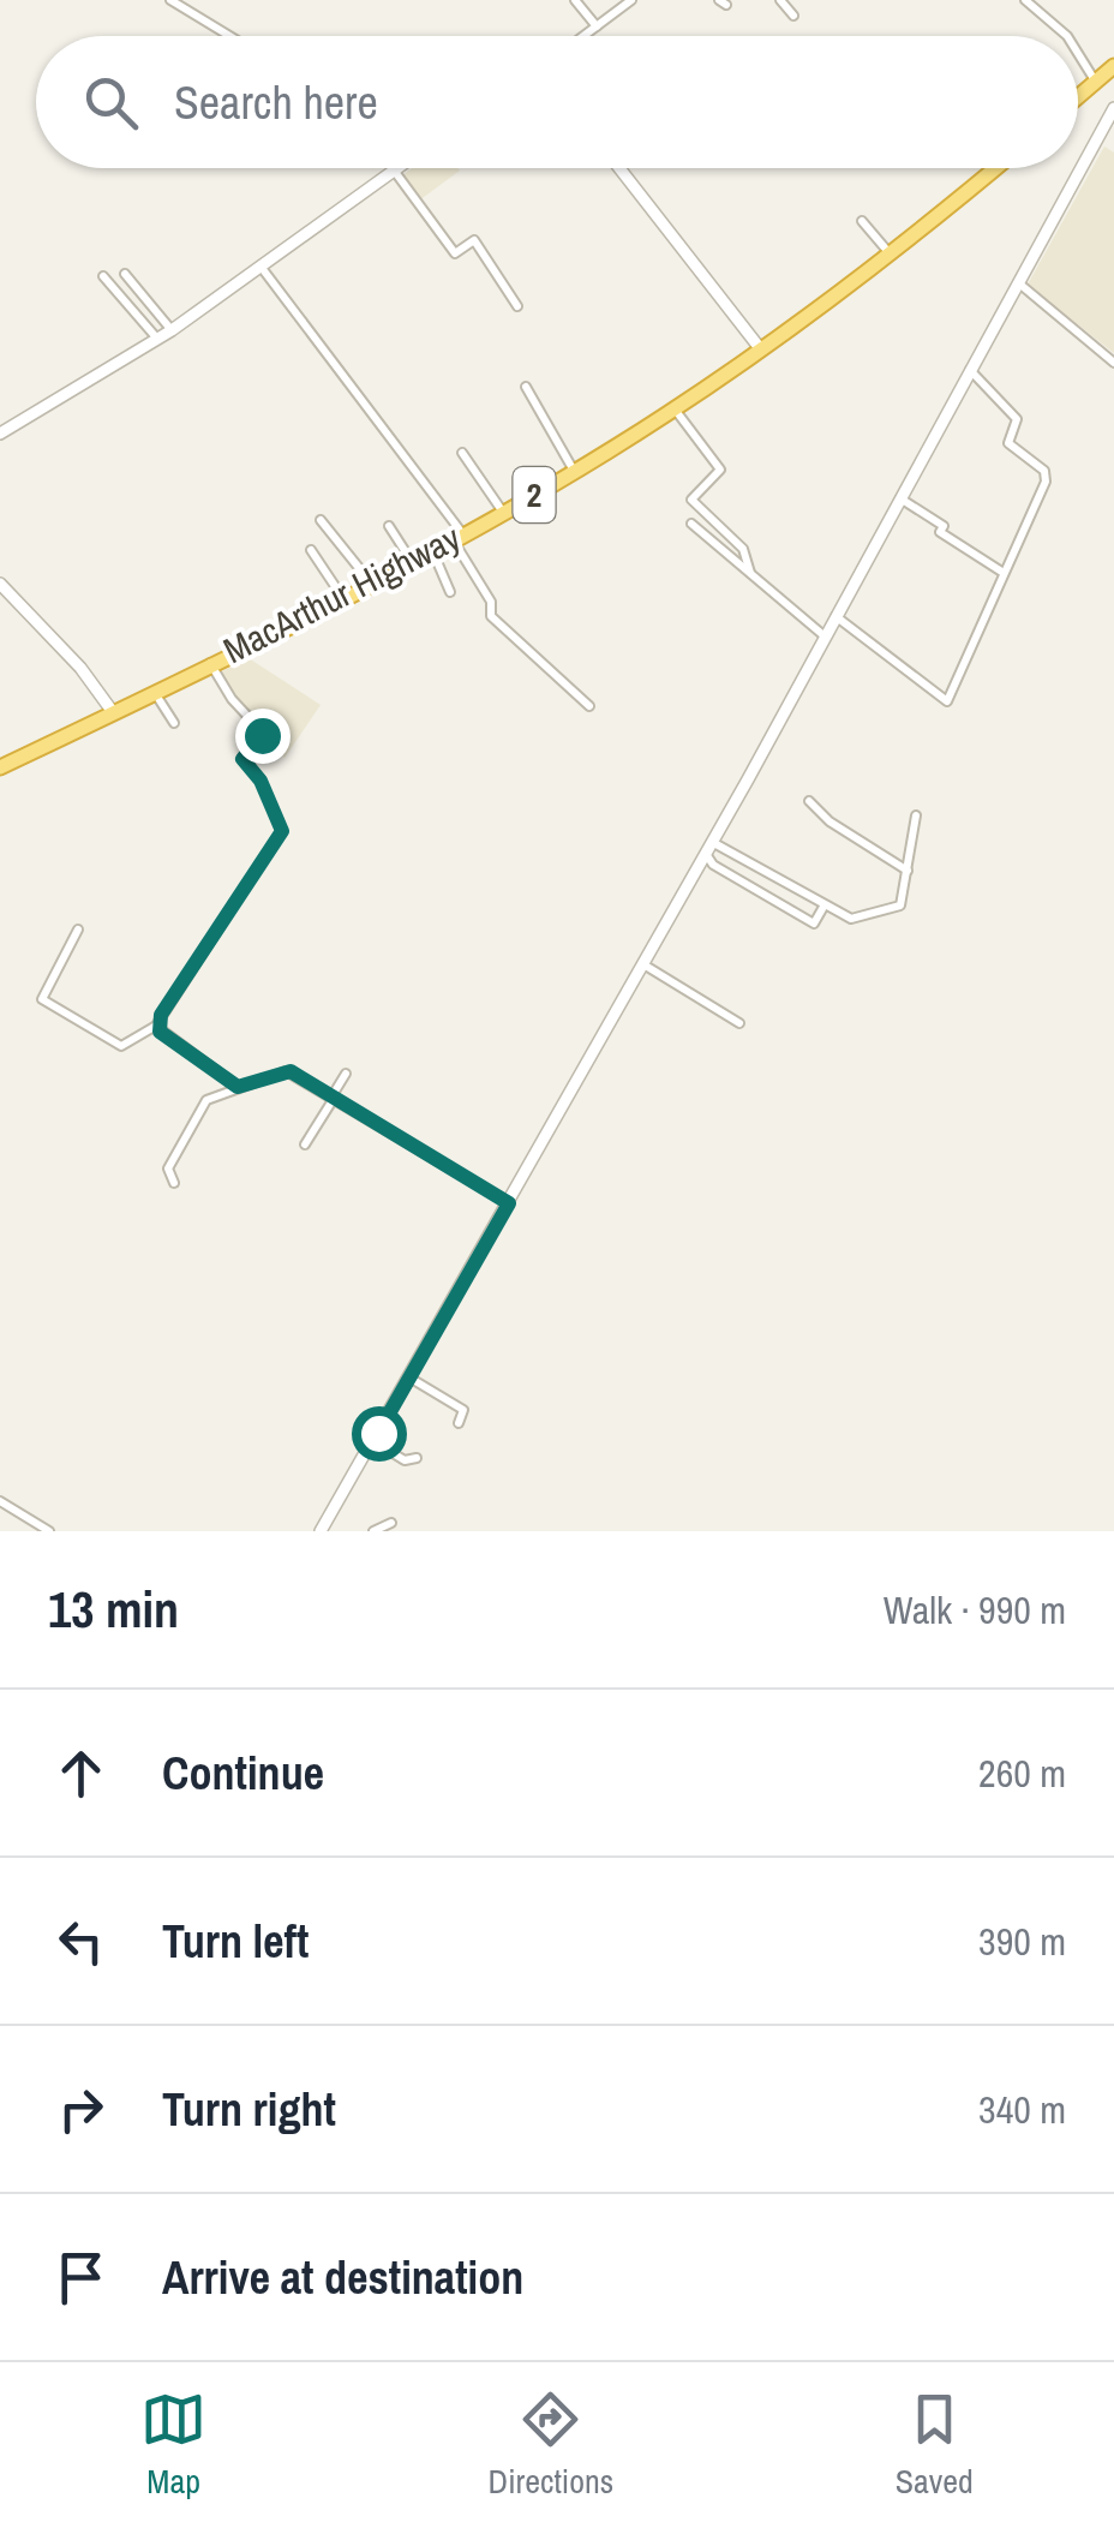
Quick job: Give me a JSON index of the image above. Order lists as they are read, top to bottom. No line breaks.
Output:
{"streets":{"highway":["2","MacArthur Highway"]},"page":{"search":"Search here","heading":["13 min","Walk · 990 m"],"list":[["Continue","260 m"],["Turn left","390 m"],["Turn right","340 m"],"Arrive at destination"],"nav":["Map","Directions","Saved"]}}
